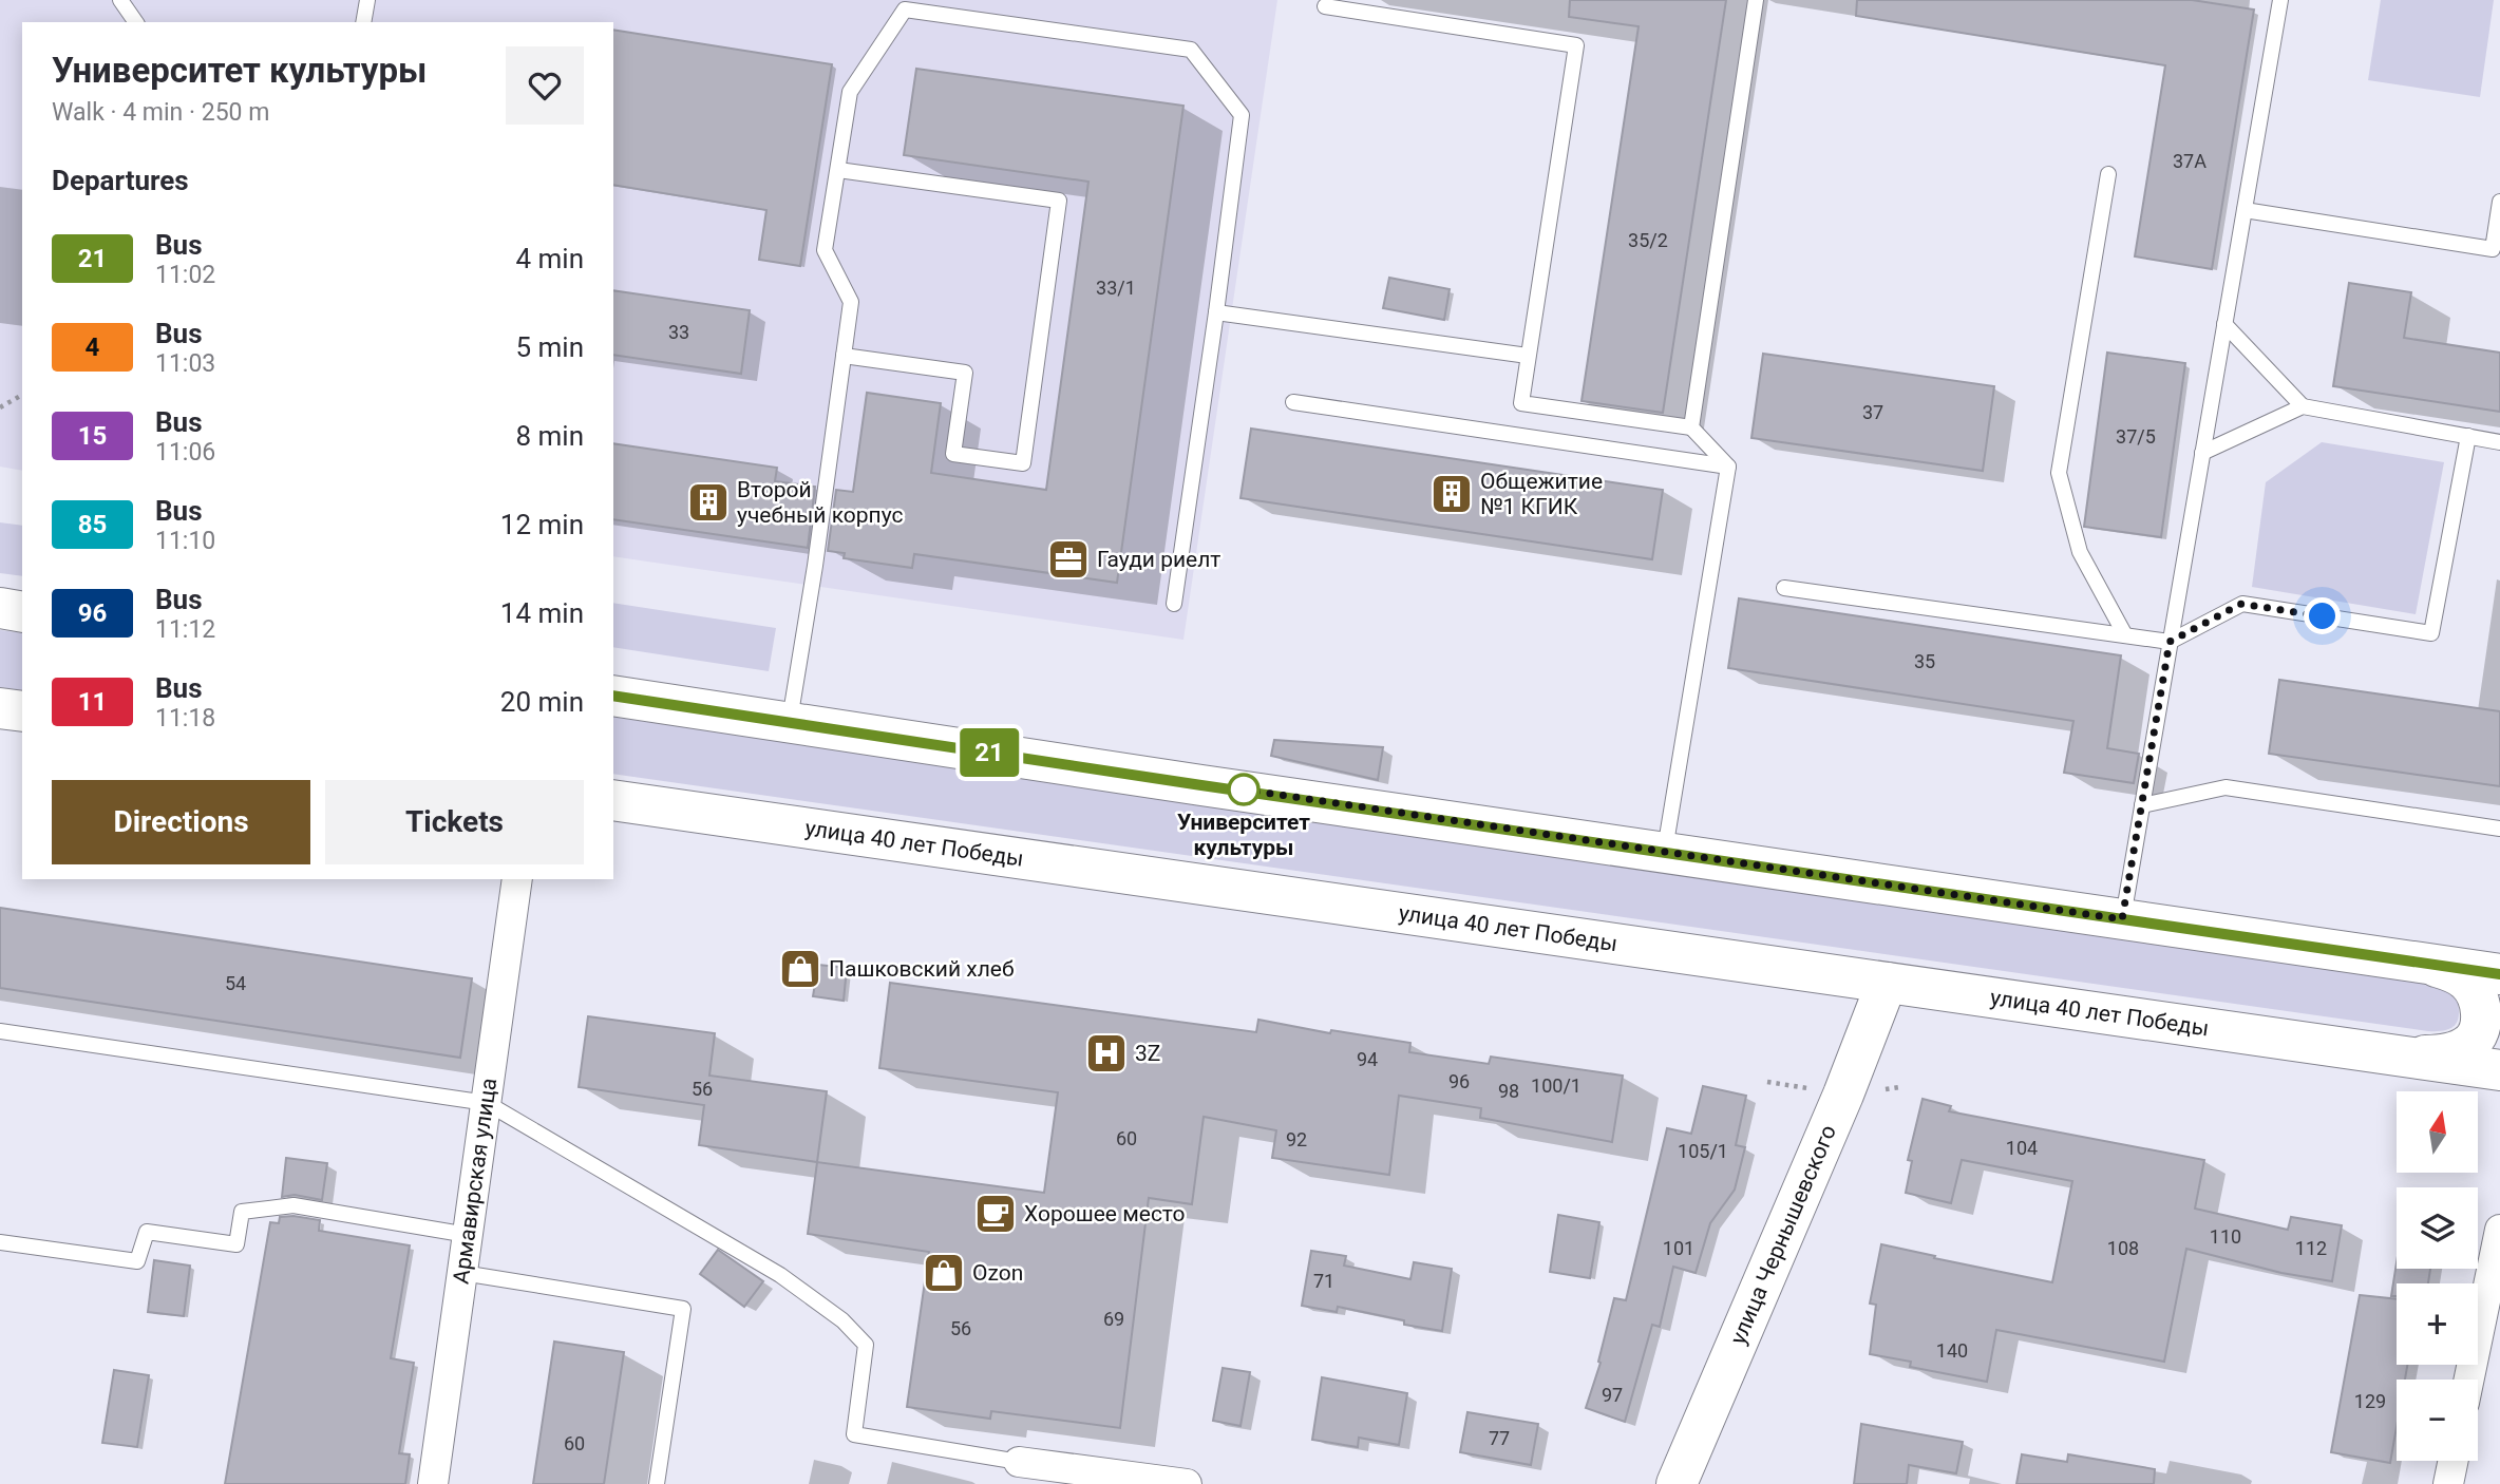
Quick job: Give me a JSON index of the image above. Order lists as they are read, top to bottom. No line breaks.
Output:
{"streets":{"main road":["улица 40 лет Победы","улица Чернышевского"],"street":["Армавирская улица"]},"crossings":[["улица 40 лет Победы","улица Чернышевского"]],"places":{"building":["Общежитие №1 КГИК","Второй учебный корпус"],"office":["Гауди риелт"],"other":["Университет культуры"],"shop":["Пашковский хлеб","Ozon"],"hospital":["3Z"],"cafe":["Хорошее место"]},"lines":["bus line 21"],"house_numbers":["37А","35/2","33/1","33","37","37/5","35","54","94","96","100/1","56","98","60","92","104","105/1","110","101","108","112","71","69","56","140","97","129","77","60"],"north":"top","page":{"on_map":"21","heading":[["Университет культуры","Walk · 4 min · 250 m"],"Departures"],"list":[{"mark":"21","name":"Bus","note":"11:02","value":"4 min"},{"mark":"4","name":"Bus","note":"11:03","value":"5 min"},{"mark":"15","name":"Bus","note":"11:06","value":"8 min"},{"mark":"85","name":"Bus","note":"11:10","value":"12 min"},{"mark":"96","name":"Bus","note":"11:12","value":"14 min"},{"mark":"11","name":"Bus","note":"11:18","value":"20 min"}],"buttons":["Directions","Tickets"],"map_buttons":["+","−"]}}
